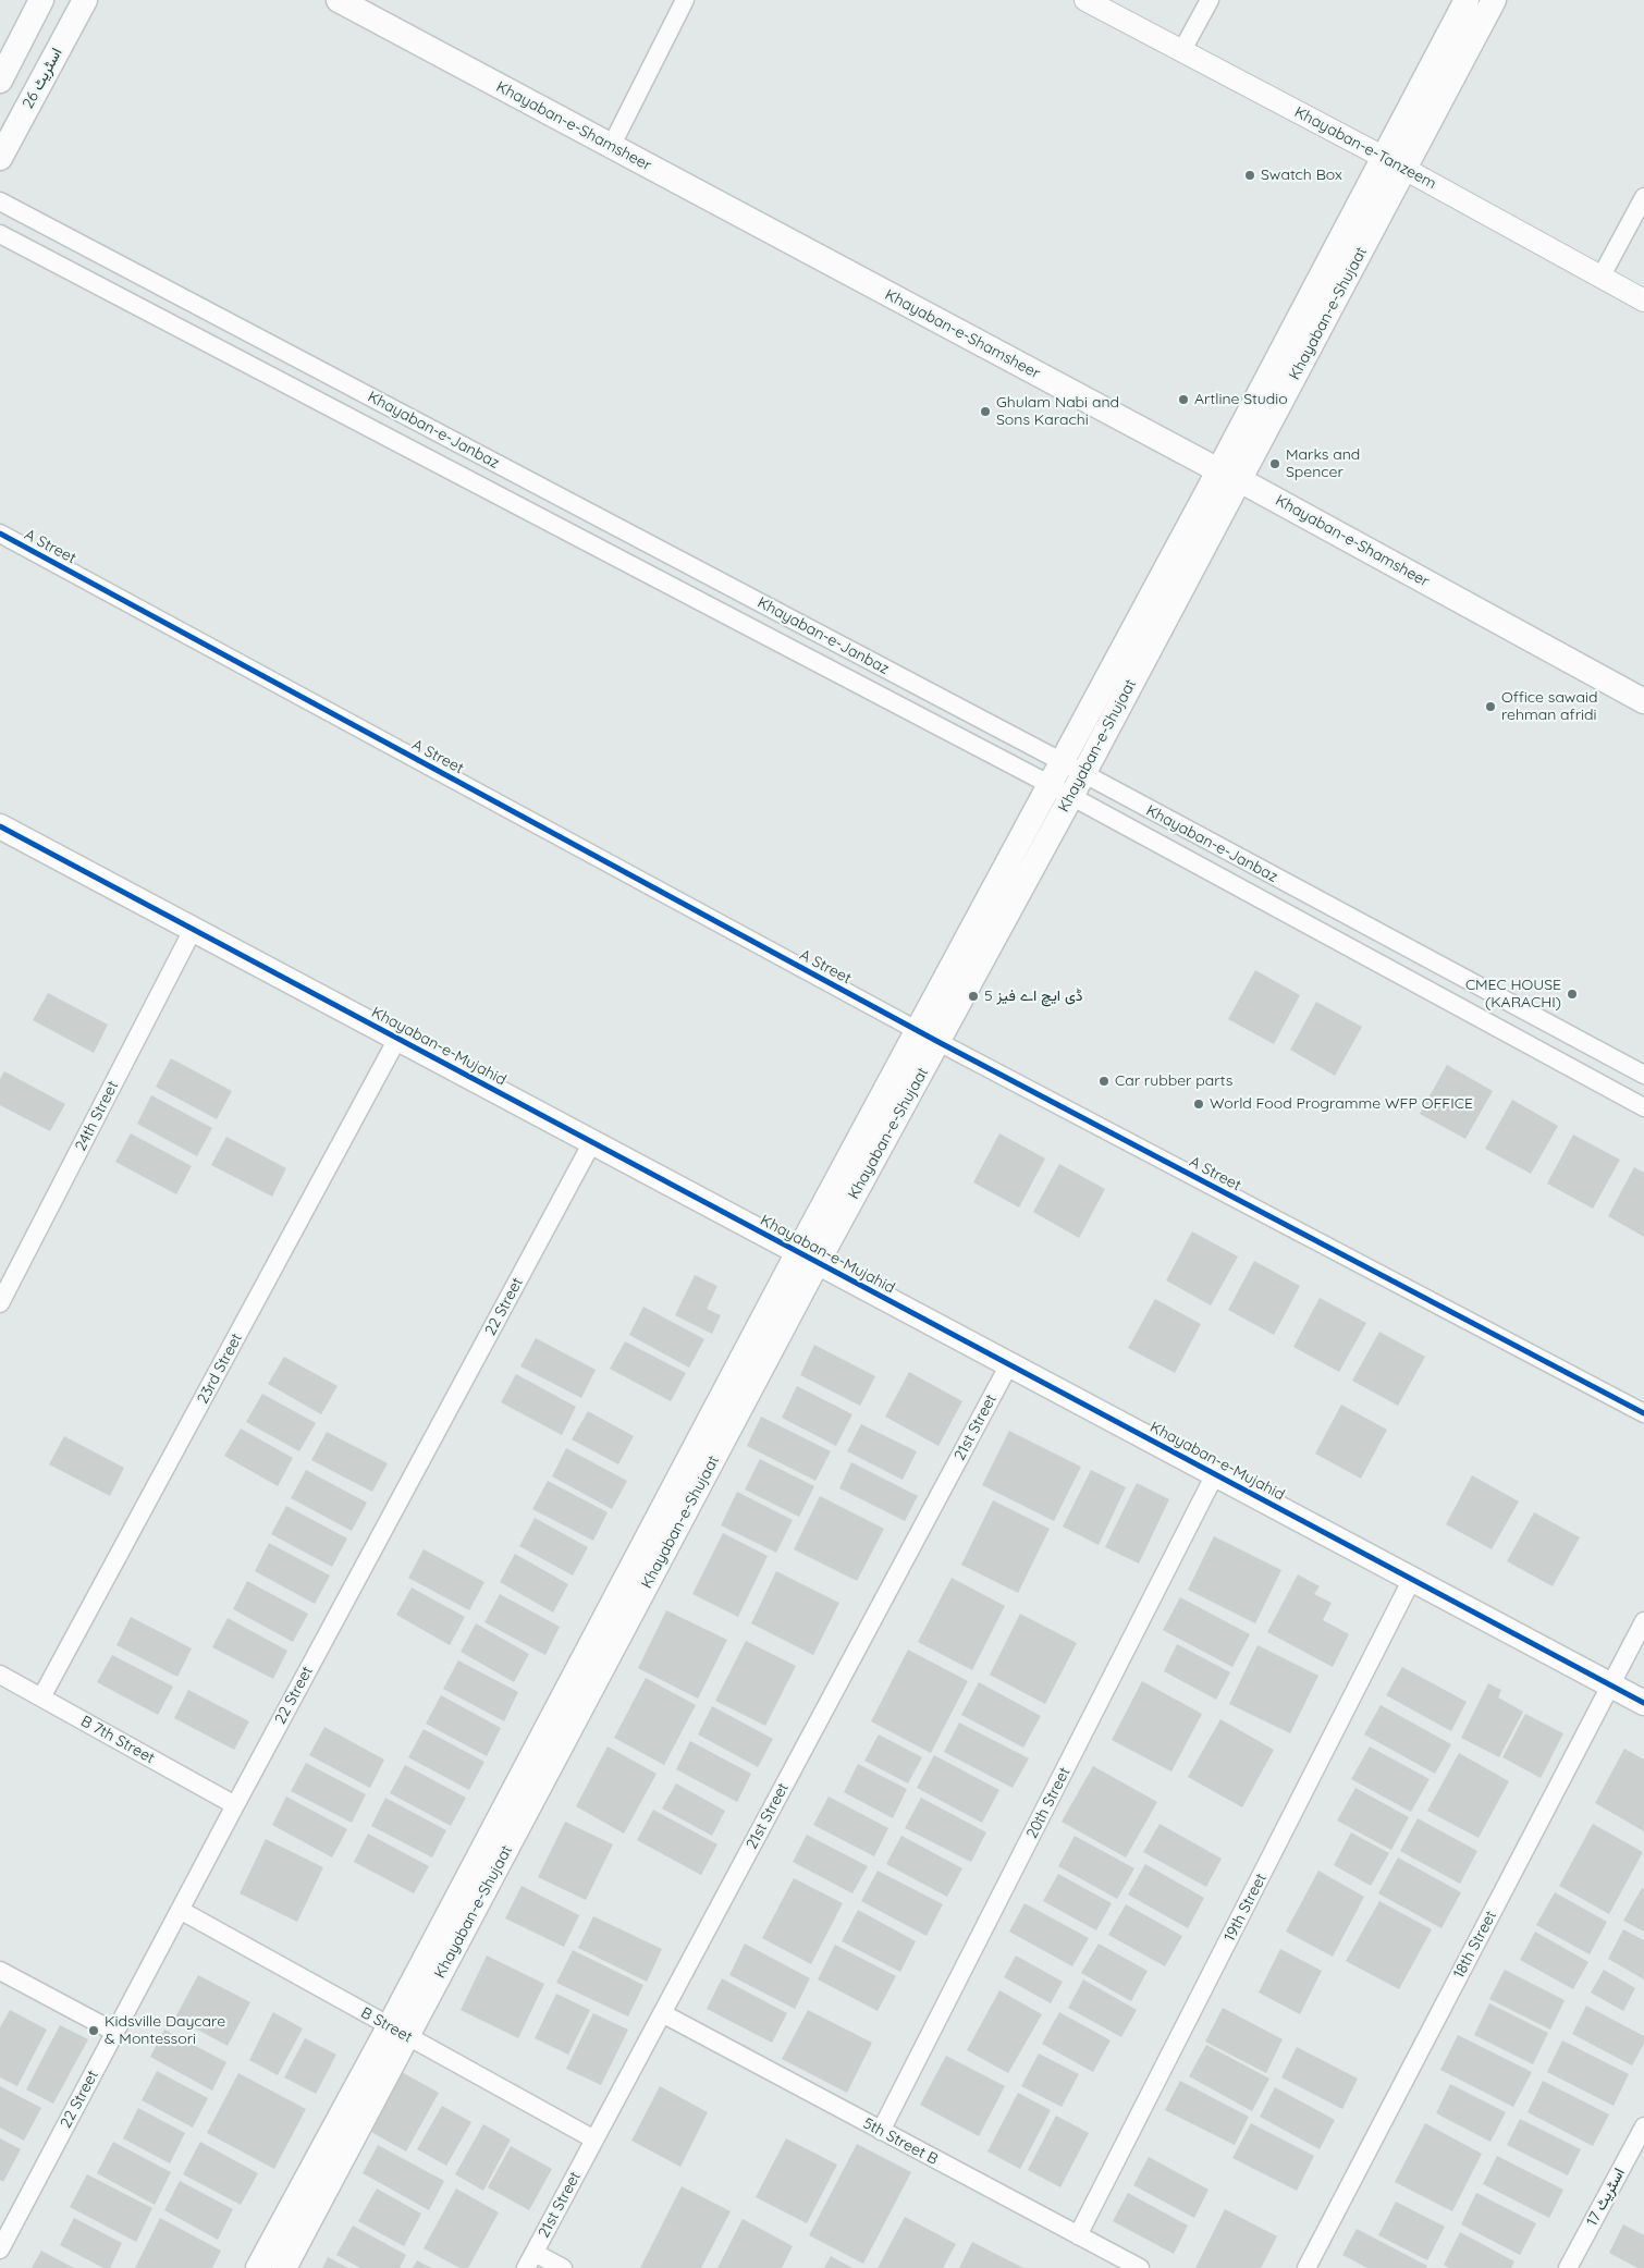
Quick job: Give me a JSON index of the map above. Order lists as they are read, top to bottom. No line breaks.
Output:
{"streets":{"main road":["اسٹریٹ 26","Khayaban-e-Shamsheer","Khayaban-e-Shujaat","Khayaban-e-Mujahid"],"street":["Khayaban-e-Tanzeem","Khayaban-e-Janbaz","A Street","24th Street","22 Street","23rd Street","21st Street","B 7th Street","20th Street","19th Street","18th Street","B Street","5th Street B","اسٹریٹ 17"]},"crossings":[["Khayaban-e-Shamsheer","Khayaban-e-Shujaat"],["Khayaban-e-Tanzeem","Khayaban-e-Shujaat"],["Khayaban-e-Shujaat","Khayaban-e-Janbaz"],["Khayaban-e-Shujaat","A Street"],["Khayaban-e-Shujaat","Khayaban-e-Mujahid"],["Khayaban-e-Shujaat","B Street"],["Khayaban-e-Mujahid","24th Street"],["Khayaban-e-Mujahid","22 Street"],["Khayaban-e-Mujahid","23rd Street"],["Khayaban-e-Mujahid","21st Street"],["Khayaban-e-Mujahid","20th Street"],["Khayaban-e-Mujahid","19th Street"],["Khayaban-e-Mujahid","18th Street"],["22 Street","B 7th Street"],["22 Street","B Street"],["23rd Street","B 7th Street"],["21st Street","B Street"],["21st Street","5th Street B"],["20th Street","5th Street B"],["19th Street","5th Street B"]],"places":["Swatch Box","Artline Studio","Ghulam Nabi and Sons Karachi","Marks and Spencer","Office sawaid rehman afridi","CMEC HOUSE (KARACHI)","5 ڈی ایچ اے فیز","Car rubber parts","World Food Programme WFP OFFICE","Kidsville Daycare & Montessori"]}
